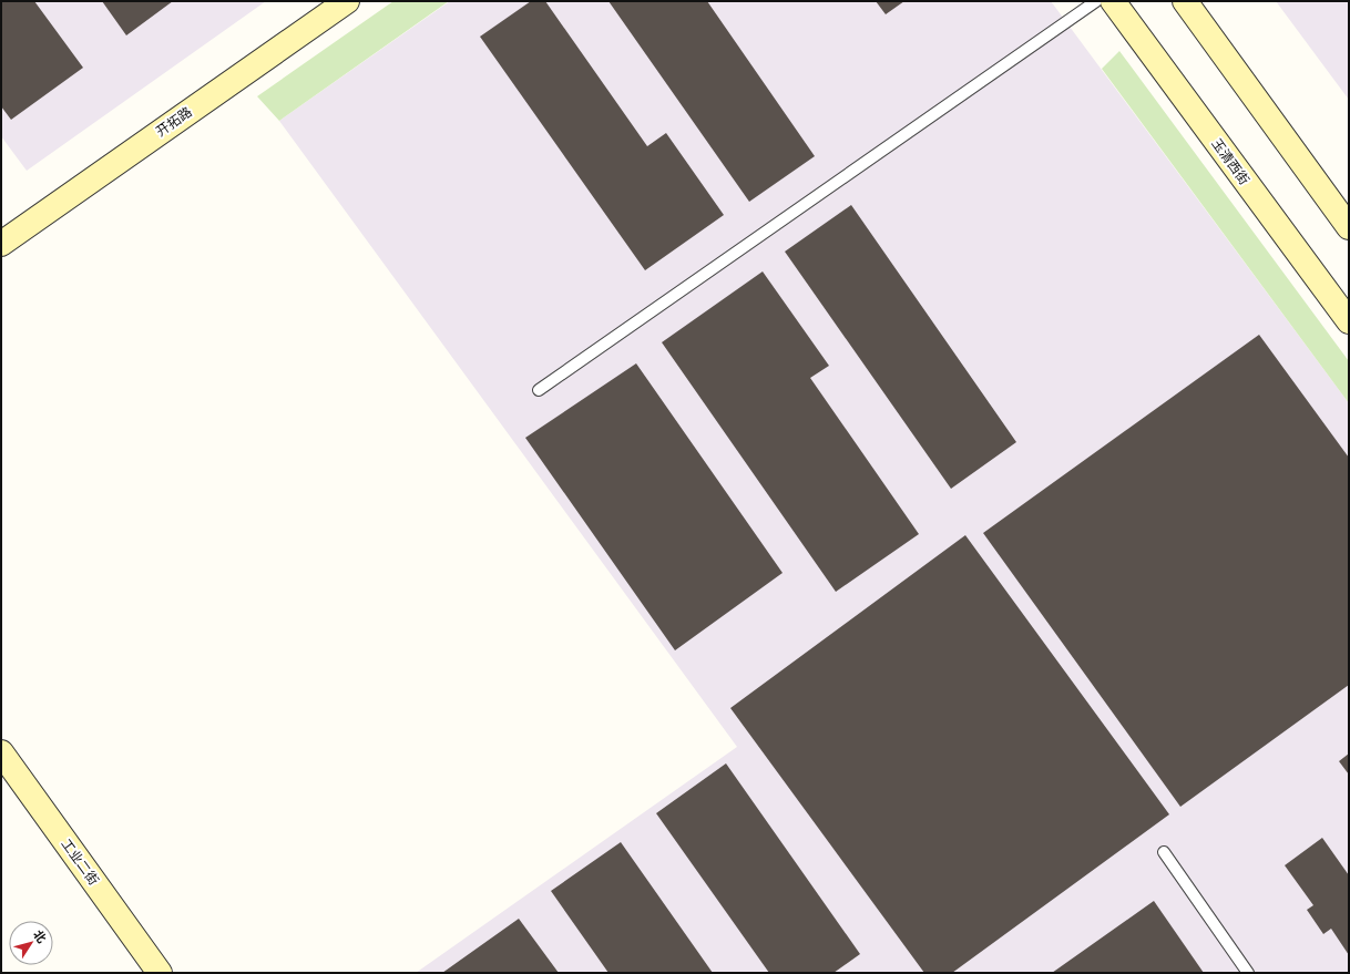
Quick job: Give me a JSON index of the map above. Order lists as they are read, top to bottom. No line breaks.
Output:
{"streets":{"street":["开拓路","玉清西街","工业二街"]},"north":"top right"}
